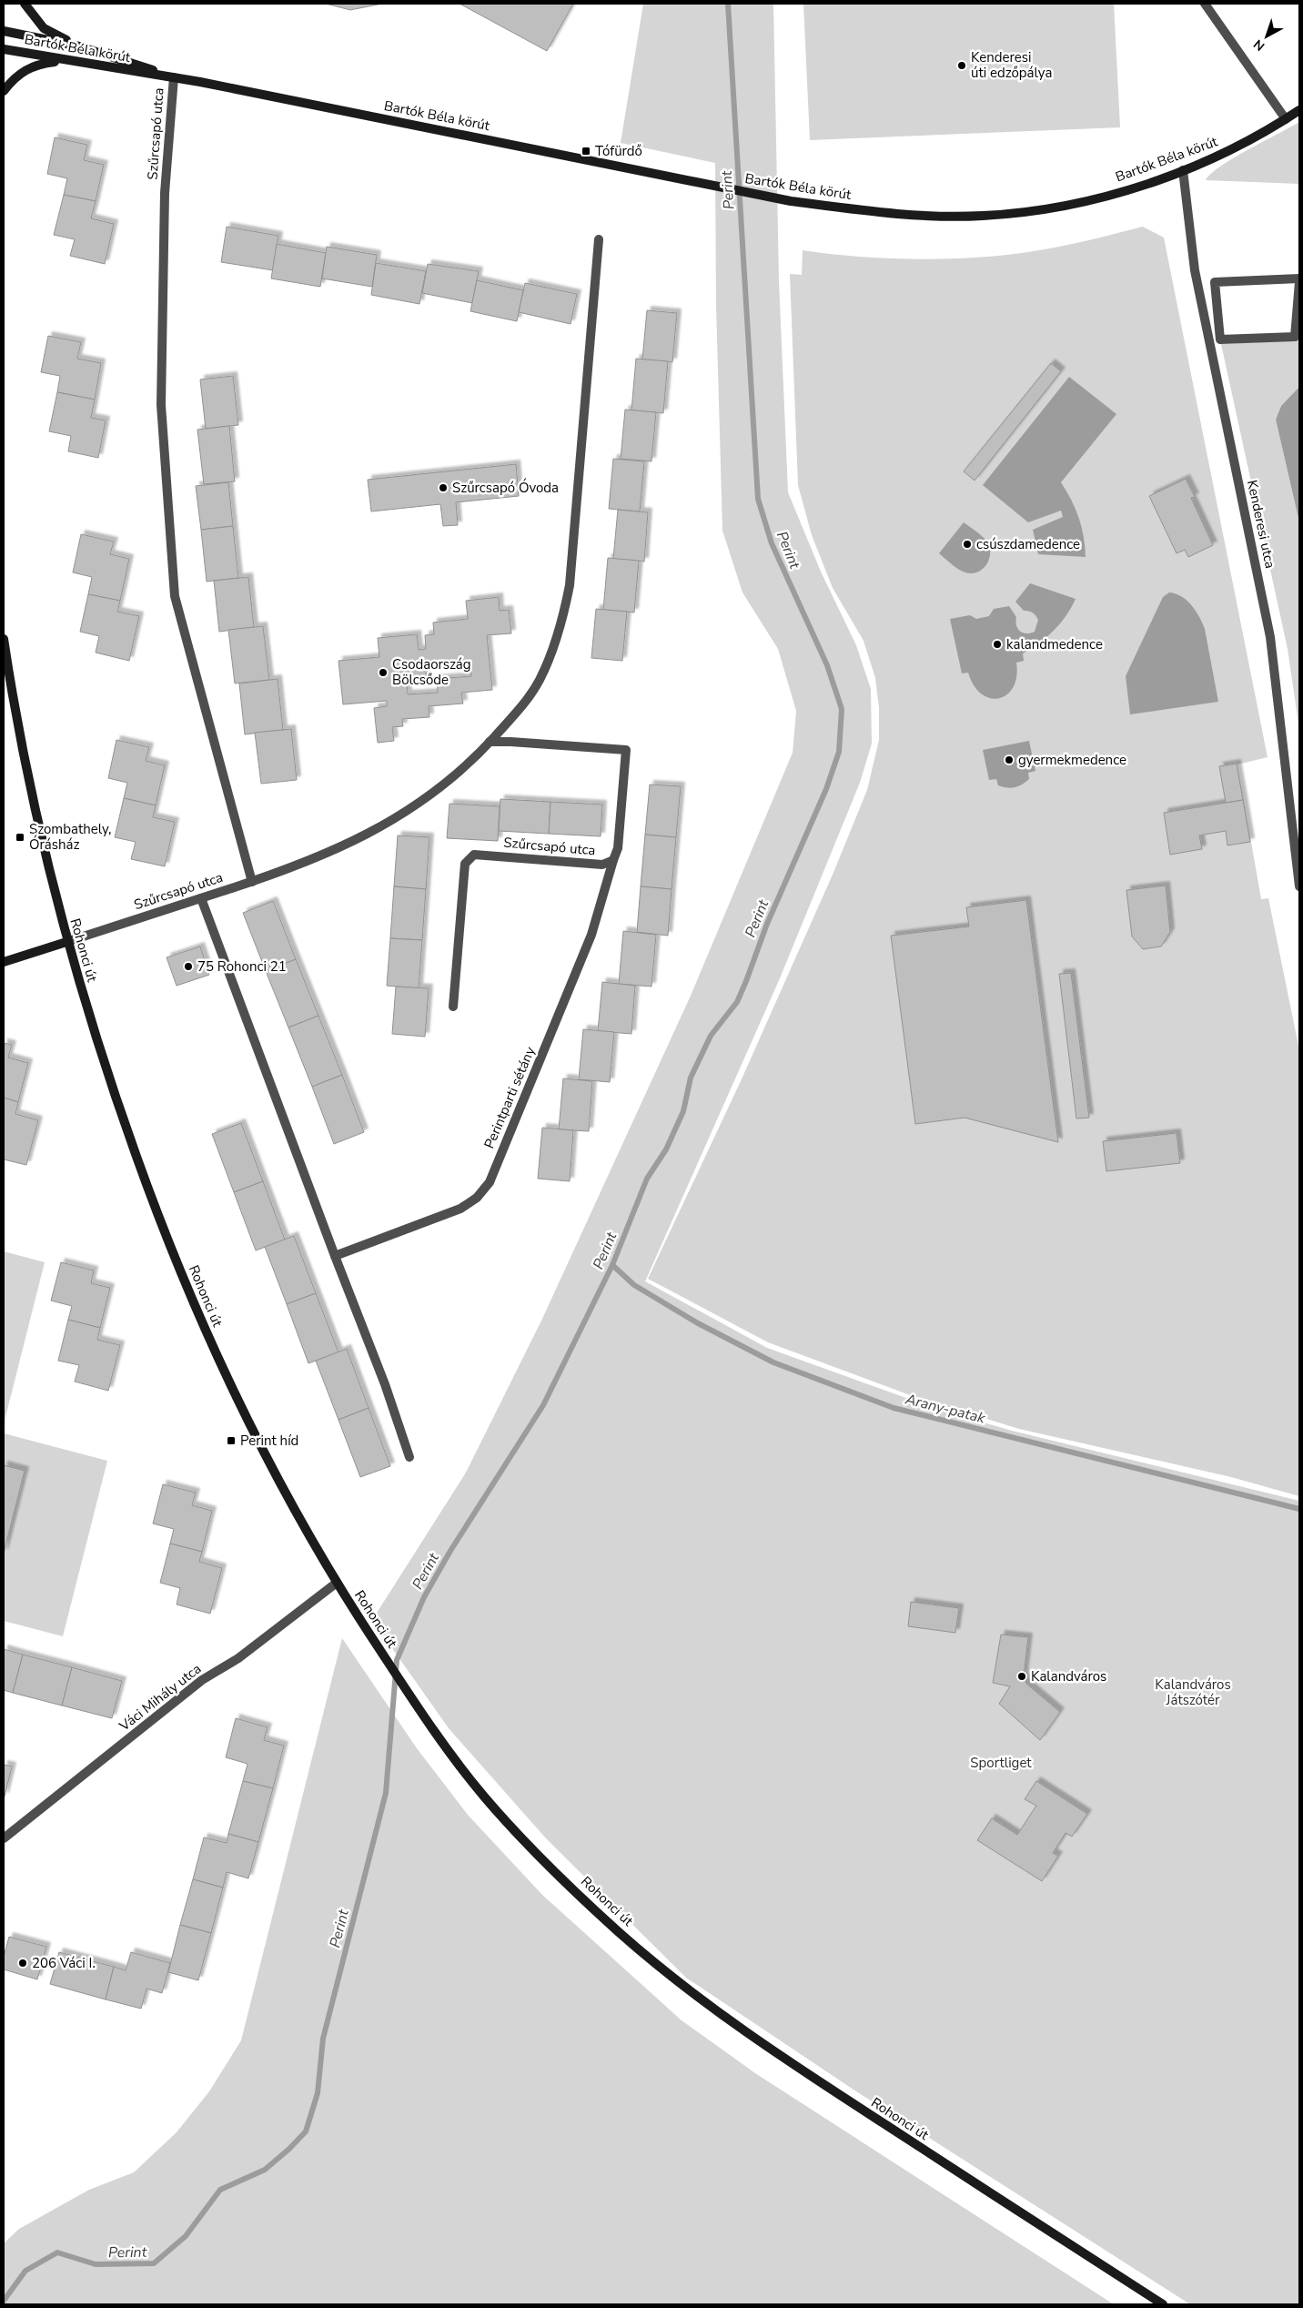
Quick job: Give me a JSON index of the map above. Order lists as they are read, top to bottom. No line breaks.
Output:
{"streets":{"main road":["Bartók Béla körút","Szűrcsapó utca","Rohonci út"],"street":["Kenderesi utca","Perintparti sétány","Váci Mihály utca"]},"crossings":[["Bartók Béla körút","Szűrcsapó utca"],["Bartók Béla körút","Kenderesi utca"],["Szűrcsapó utca","Rohonci út"],["Szűrcsapó utca","Perintparti sétány"],["Rohonci út","Váci Mihály utca"]],"water":["Perint","Arany-patak"],"parks":["Kalandváros Játszótér","Sportliget"],"places":{"other":["Kenderesi úti edzőpálya","Szűrcsapó Óvoda","csúszdamedence","kalandmedence","Csodaország Bölcsőde","gyermekmedence","75 Rohonci 21","Kalandváros","206 Váci I."],"transit":["Tófürdő","Szombathely, Órásház","Perint híd"]},"north":"bottom left"}
